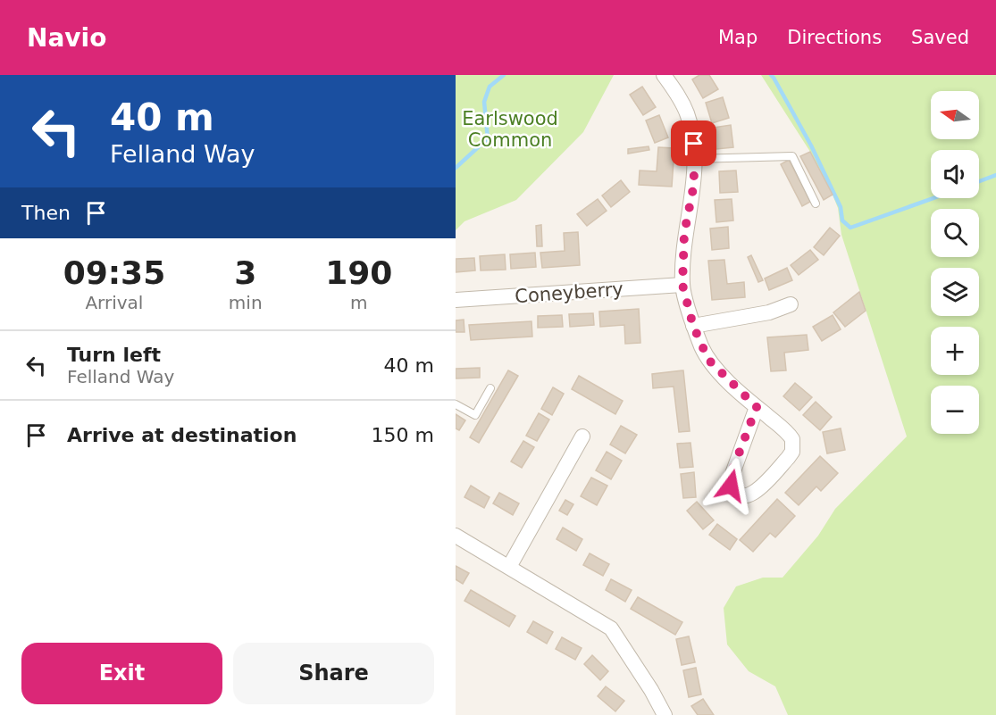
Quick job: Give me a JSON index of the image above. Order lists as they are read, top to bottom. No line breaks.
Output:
{"streets":{"street":["Coneyberry"]},"parks":["Earlswood Common"],"north":"left","page":{"header":"Navio","nav":["Map","Directions","Saved"],"turn":["40 m","Felland Way"],"map_buttons":["+","−"],"then":"Then","eta":["09:35","Arrival","3","min","190","m"],"list":[{"name":"Turn left","note":"Felland Way","value":"40 m"},{"name":"Arrive at destination","value":"150 m"}],"buttons":["Exit","Share"]}}
